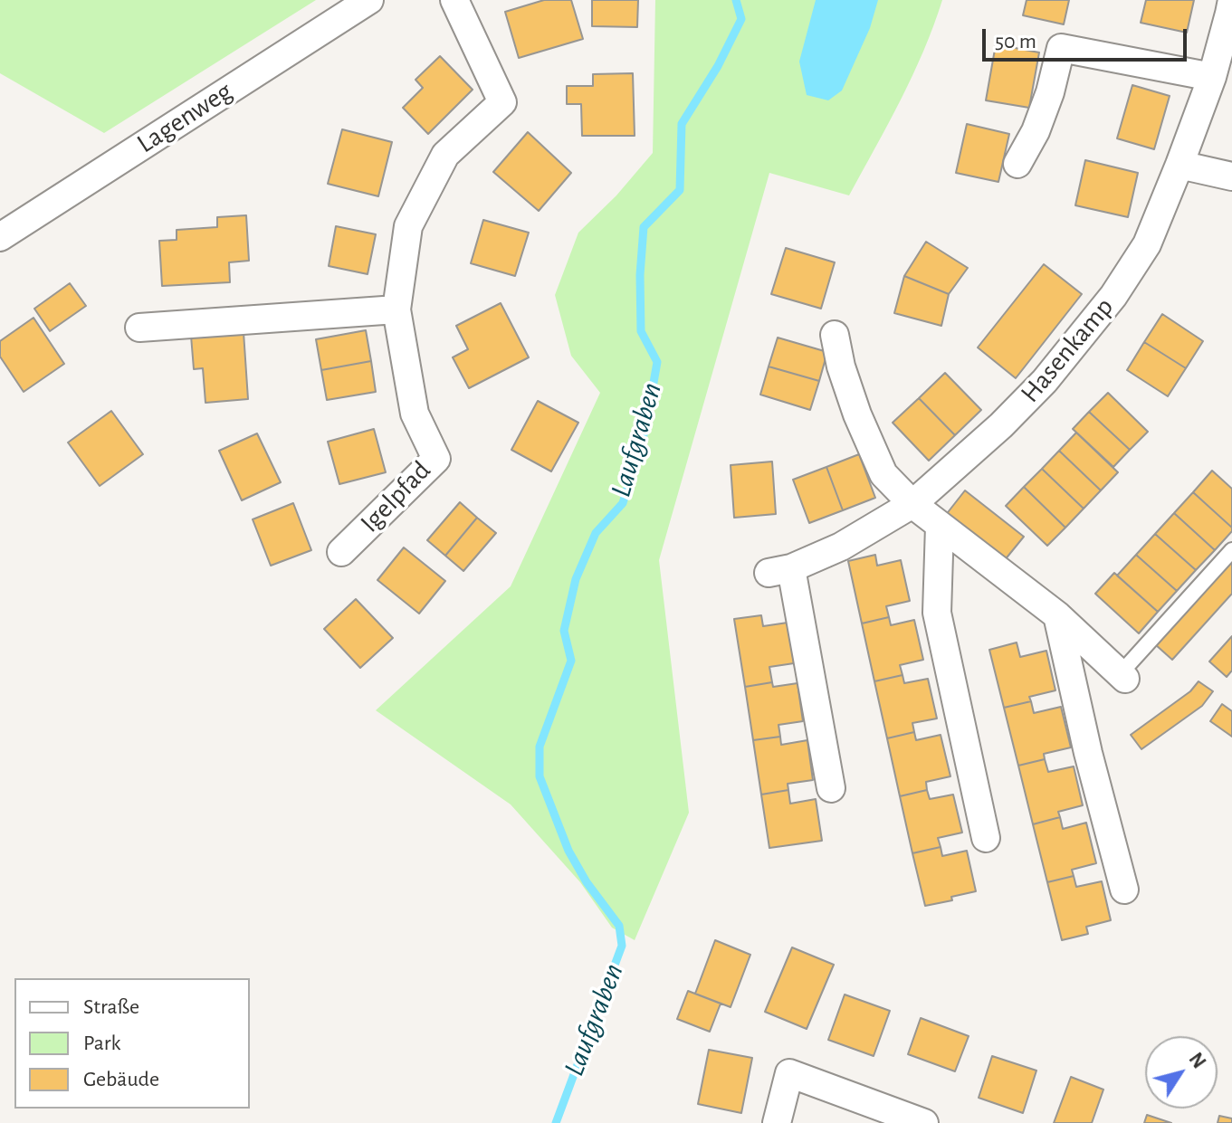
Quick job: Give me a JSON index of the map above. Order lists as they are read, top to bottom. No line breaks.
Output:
{"streets":{"street":["Lagenweg","Hasenkamp","Igelpfad"]},"water":["Laufgraben"],"legend":["Straße","Park","Gebäude"],"scale_bar":"50 m","north":"top right"}
